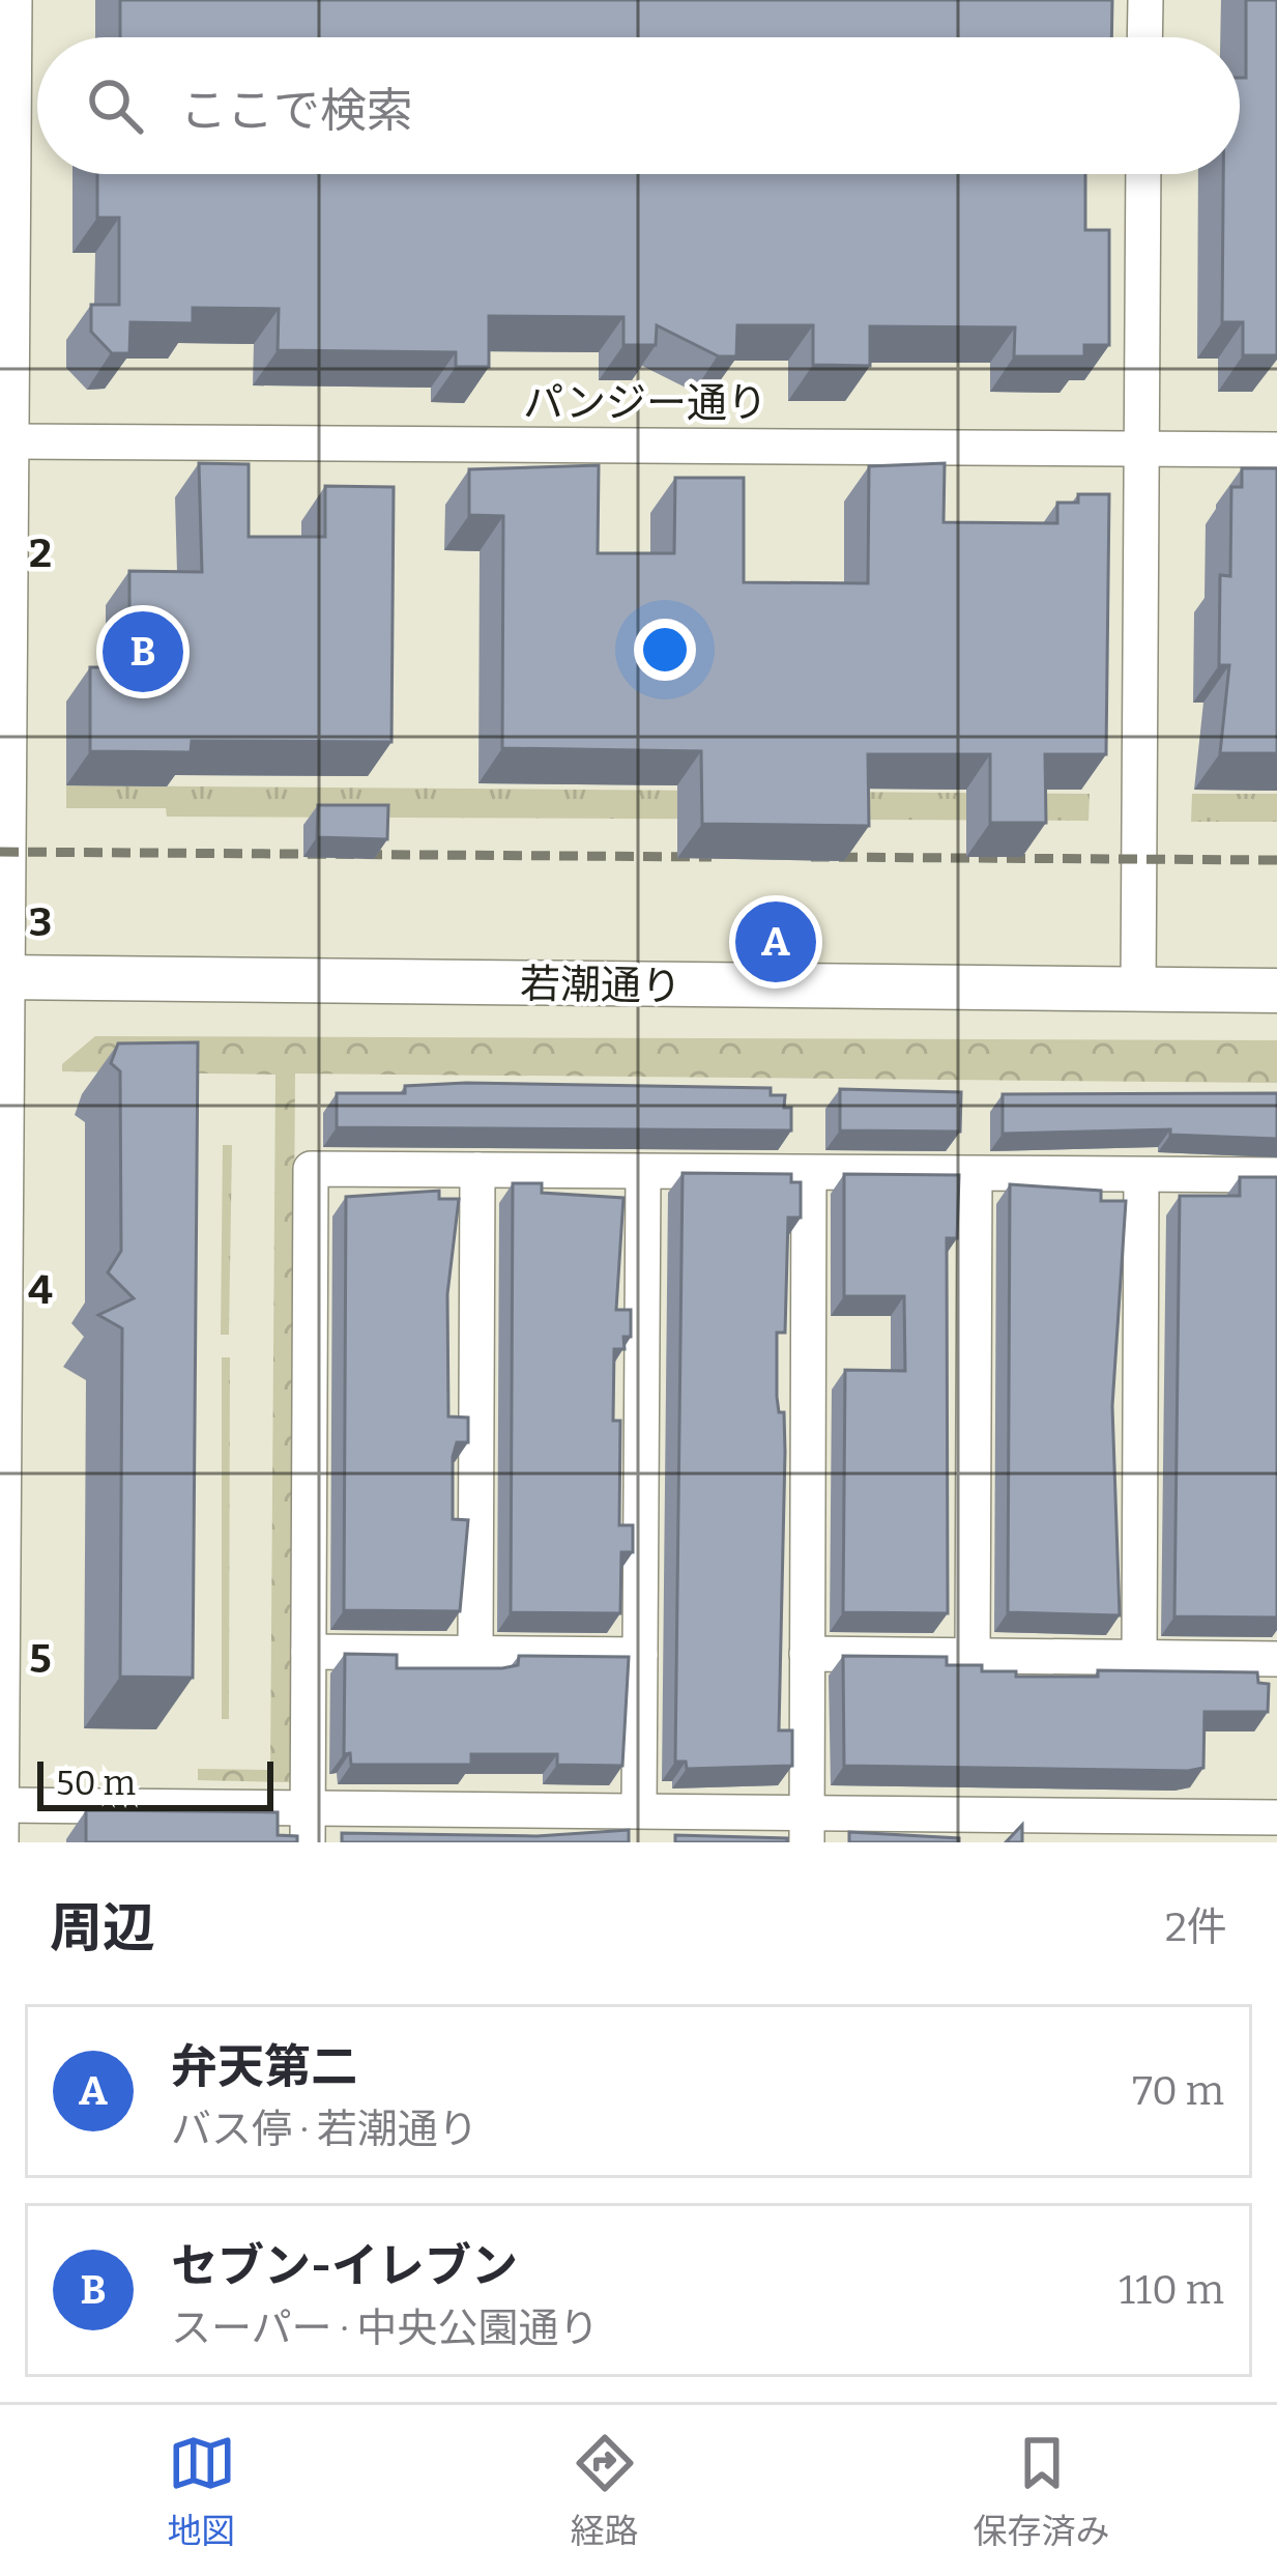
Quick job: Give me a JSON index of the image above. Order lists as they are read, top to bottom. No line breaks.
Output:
{"streets":{"main road":["若潮通り"],"street":["パンジー通り"]},"scale_bar":"50 m","page":{"search":"ここで検索","pins":["B","A"],"scale":"50 m","heading":["周辺","2件"],"list":[{"mark":"A","name":"弁天第二","note":"バス停 · 若潮通り","value":"70 m"},{"mark":"B","name":"セブン-イレブン","note":"スーパー · 中央公園通り","value":"110 m"}],"nav":["地図","経路","保存済み"]},"grid":{"rows":["2","3","4","5"]}}
